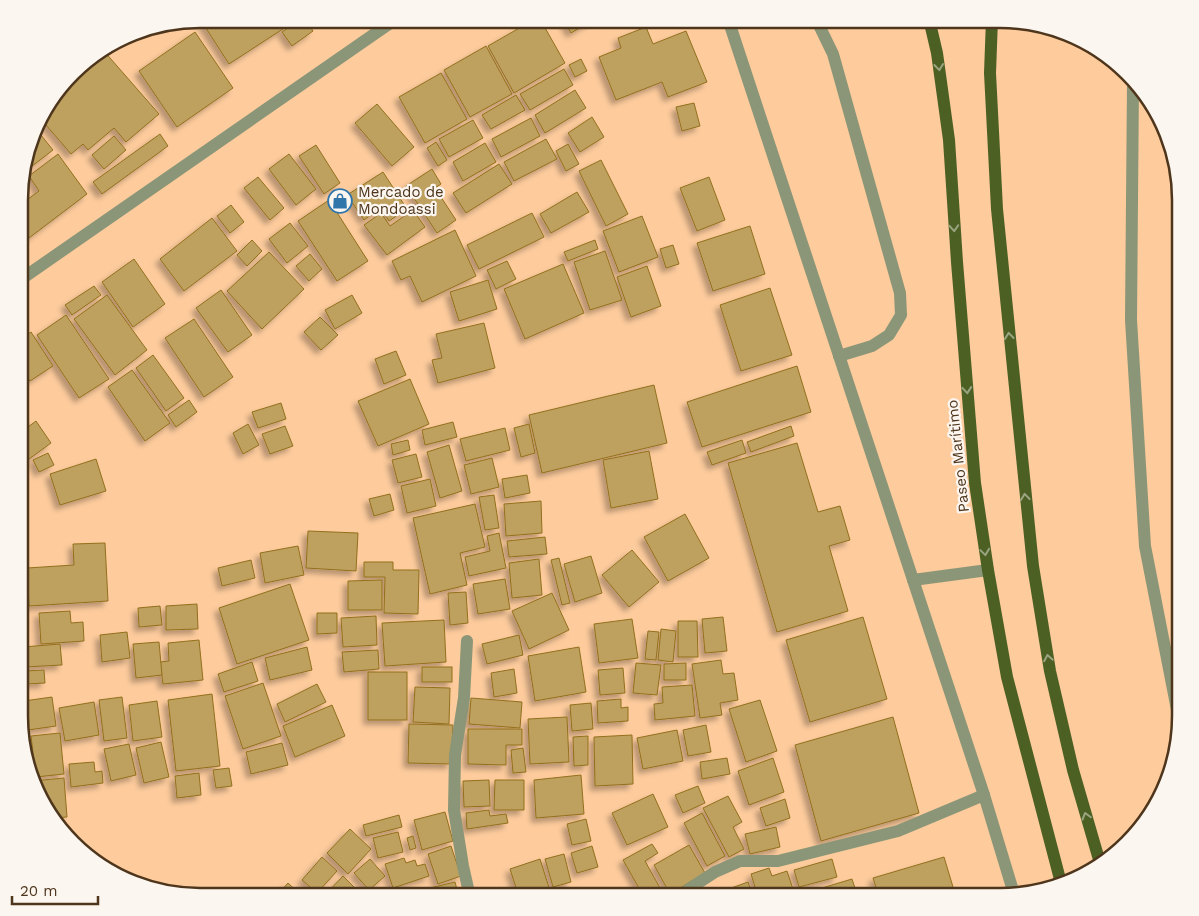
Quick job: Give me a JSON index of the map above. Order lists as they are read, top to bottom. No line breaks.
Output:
{"streets":{"main road":["Paseo Marítimo"]},"places":{"shop":["Mercado de Mondoassi"]},"scale_bar":"20 m"}
